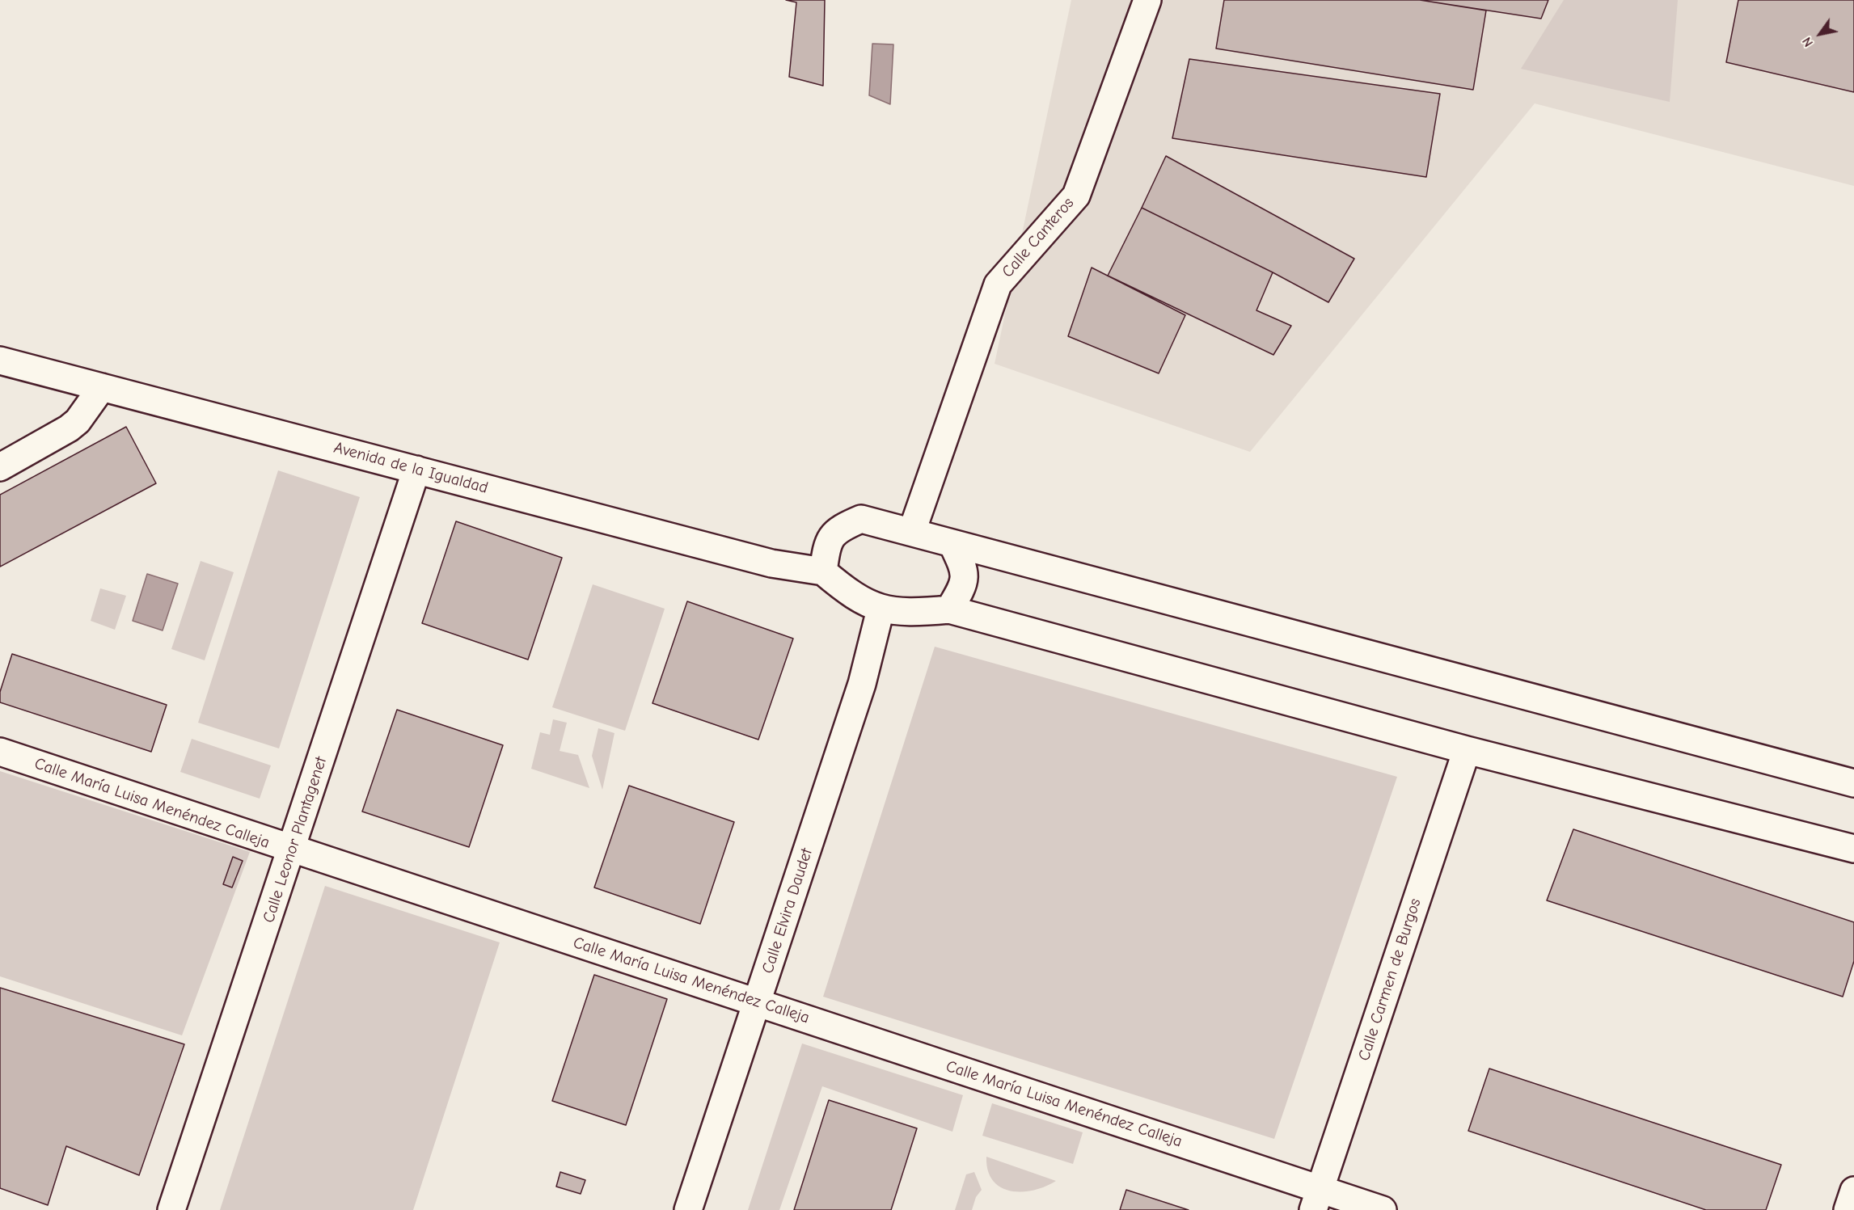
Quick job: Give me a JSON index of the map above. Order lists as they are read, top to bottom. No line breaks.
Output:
{"streets":{"street":["Calle Canteros","Avenida de la Igualdad","Calle María Luisa Menéndez Calleja","Calle Leonor Plantagenet","Calle Elvira Daudet","Calle Carmen de Burgos"]},"crossings":[["Calle Canteros","Avenida de la Igualdad"],["Calle Canteros","Calle Elvira Daudet"],["Avenida de la Igualdad","Calle Leonor Plantagenet"],["Avenida de la Igualdad","Calle Elvira Daudet"],["Calle María Luisa Menéndez Calleja","Calle Leonor Plantagenet"],["Calle María Luisa Menéndez Calleja","Calle Elvira Daudet"],["Calle María Luisa Menéndez Calleja","Calle Carmen de Burgos"]],"north":"bottom left"}
